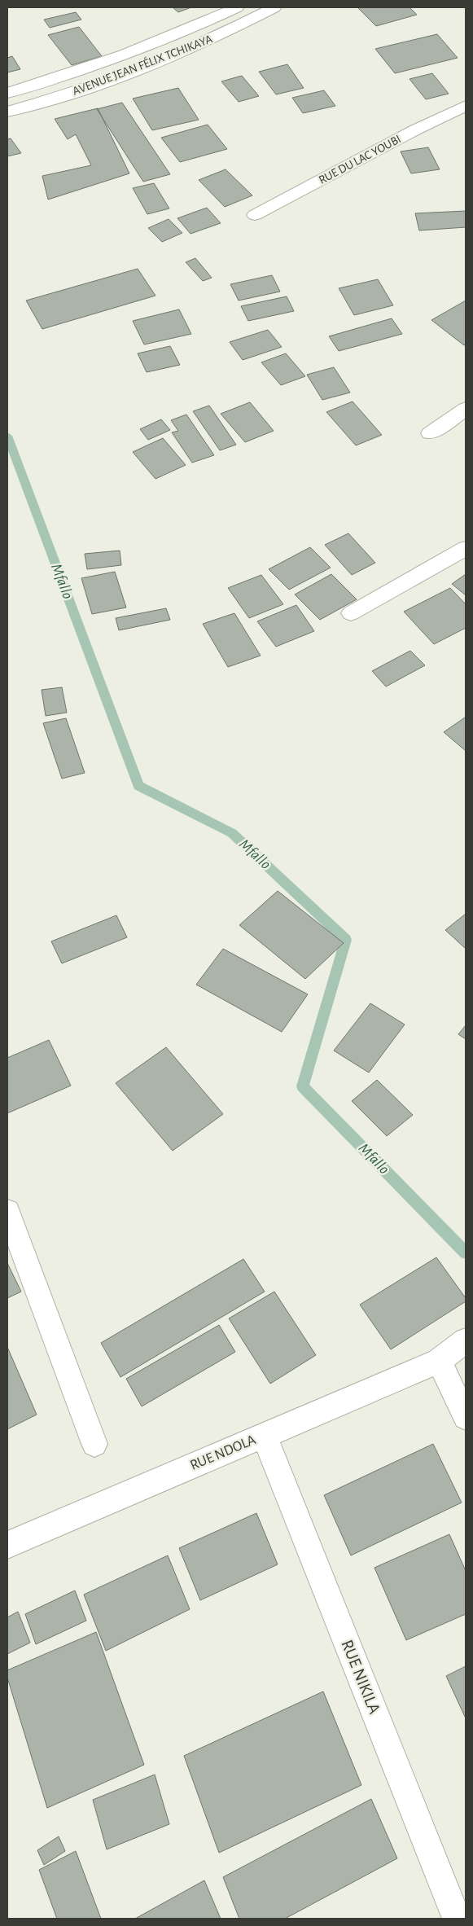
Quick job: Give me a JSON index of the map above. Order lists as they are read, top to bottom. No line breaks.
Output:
{"streets":{"street":["AVENUE JEAN FÉLIX TCHIKAYA","RUE DU LAC YOUBI","RUE NDOLA","RUE NIKILA"]},"crossings":[["RUE NDOLA","RUE NIKILA"]],"water":["Mfallo"]}
